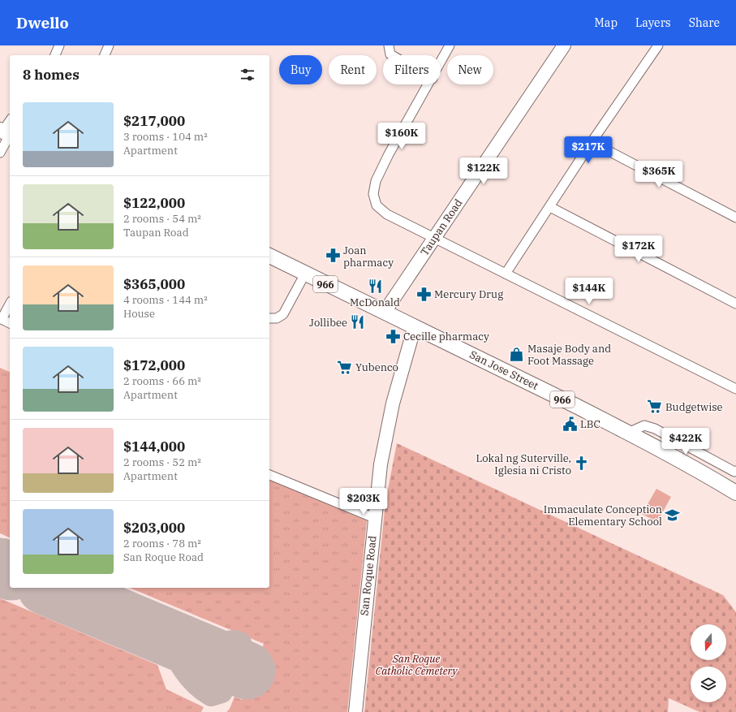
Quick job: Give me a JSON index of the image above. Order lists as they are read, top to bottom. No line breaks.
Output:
{"streets":{"main road":["Taupan Road","966","San Jose Street","San Roque Road"]},"crossings":[["Taupan Road","San Jose Street"],["San Jose Street","San Roque Road"]],"parks":["San Roque Catholic Cemetery"],"places":{"pharmacy":["Joan pharmacy","Mercury Drug","Cecille pharmacy"],"restaurant":["McDonald","Jollibee"],"shop":["Masaje Body and Foot Massage"],"supermarket":["Yubenco","Budgetwise"],"public building":["LBC"],"church":["Lokal ng Suterville, Iglesia ni Cristo"],"school or university":["Immaculate Conception Elementary School"]},"north":"bottom","page":{"header":"Dwello","nav":["Map","Layers","Share"],"chip":["Buy","Rent","Filters","New"],"heading":"8 homes","list":[{"name":"$217,000","note":"3 rooms · 104 m² · Apartment"},{"name":"$122,000","note":"2 rooms · 54 m² · Taupan Road"},{"name":"$365,000","note":"4 rooms · 144 m² · House"},{"name":"$172,000","note":"2 rooms · 66 m² · Apartment"},{"name":"$144,000","note":"2 rooms · 52 m² · Apartment"},{"name":"$203,000","note":"2 rooms · 78 m² · San Roque Road"}],"price":["$160K","$217K","$122K","$365K","$172K","$144K","$422K","$203K"]}}
